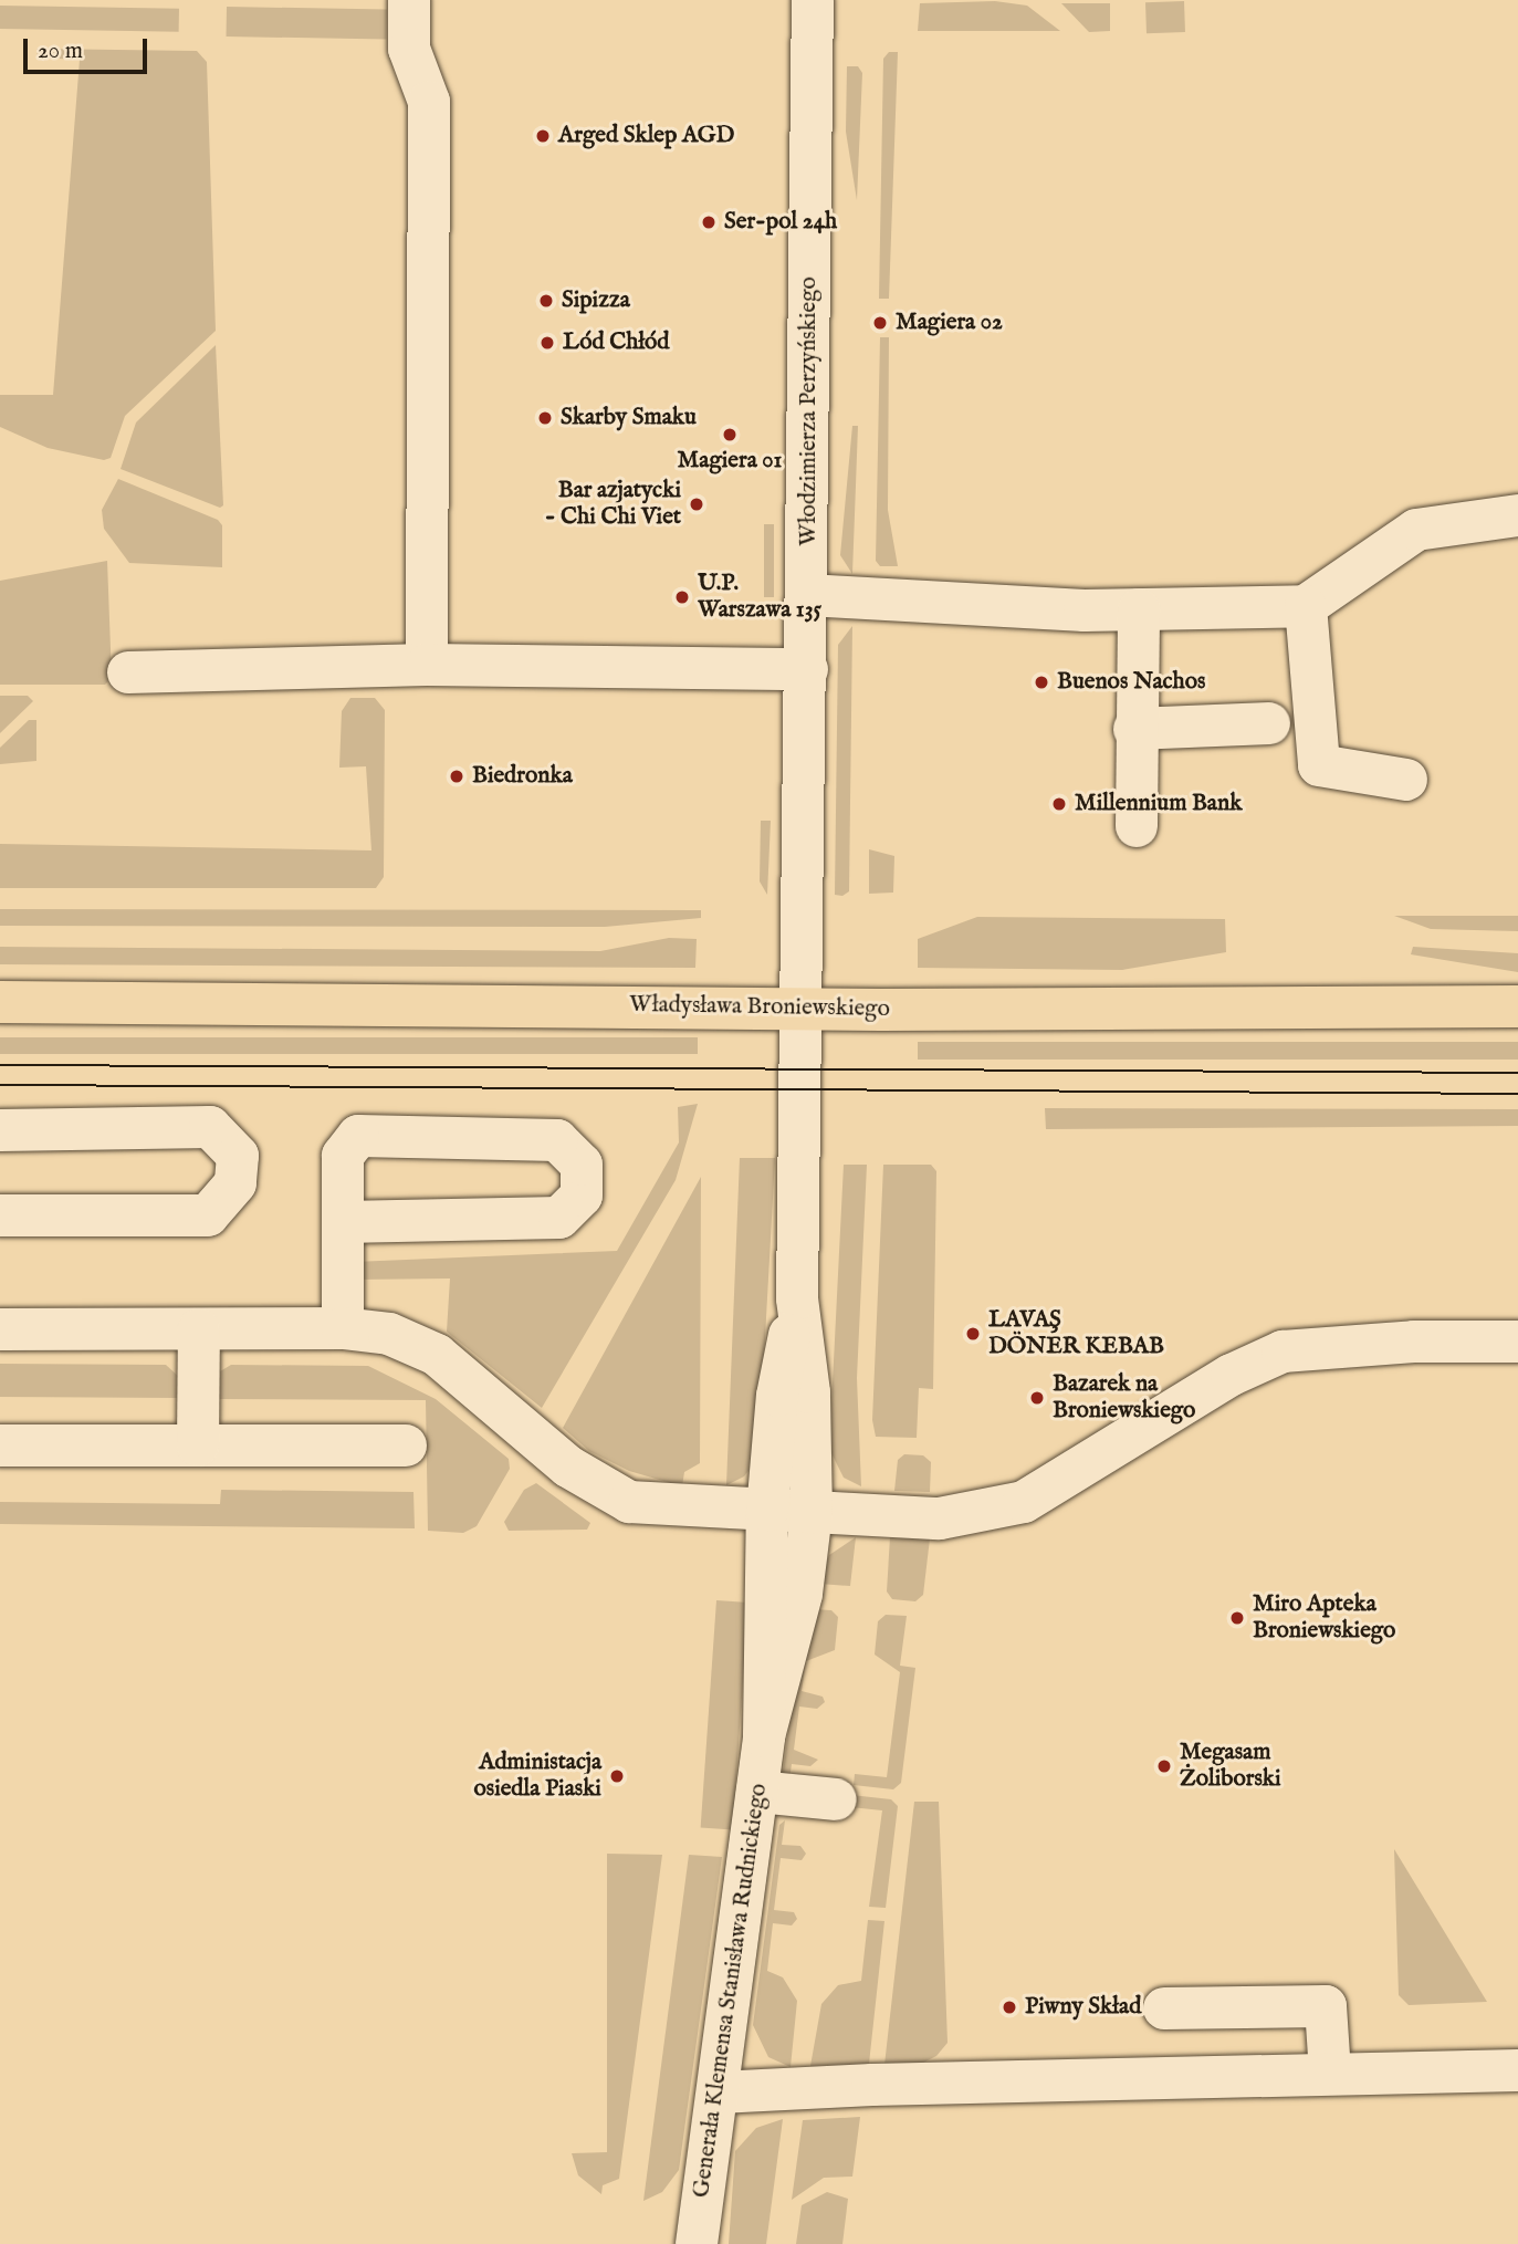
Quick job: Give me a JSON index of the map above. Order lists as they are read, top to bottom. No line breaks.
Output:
{"streets":{"main road":["Władysława Broniewskiego"],"street":["Włodzimierza Perzyńskiego","Generała Klemensa Stanisława Rudnickiego"]},"crossings":[["Włodzimierza Perzyńskiego","Władysława Broniewskiego"],["Włodzimierza Perzyńskiego","Generała Klemensa Stanisława Rudnickiego"],["Władysława Broniewskiego","Generała Klemensa Stanisława Rudnickiego"]],"places":["Arged Sklep AGD","Ser-pol 24h","Sipizza","Magiera 02","Lód Chłód","Skarby Smaku","Magiera 01","Bar azjatycki - Chi Chi Viet","U.P. Warszawa 135","Buenos Nachos","Biedronka","Millennium Bank","LAVAŞ DÖNER KEBAB","Bazarek na Broniewskiego","Miro Apteka Broniewskiego","Megasam Żoliborski","Administacja osiedla Piaski","Piwny Skład"],"scale_bar":"20 m"}
